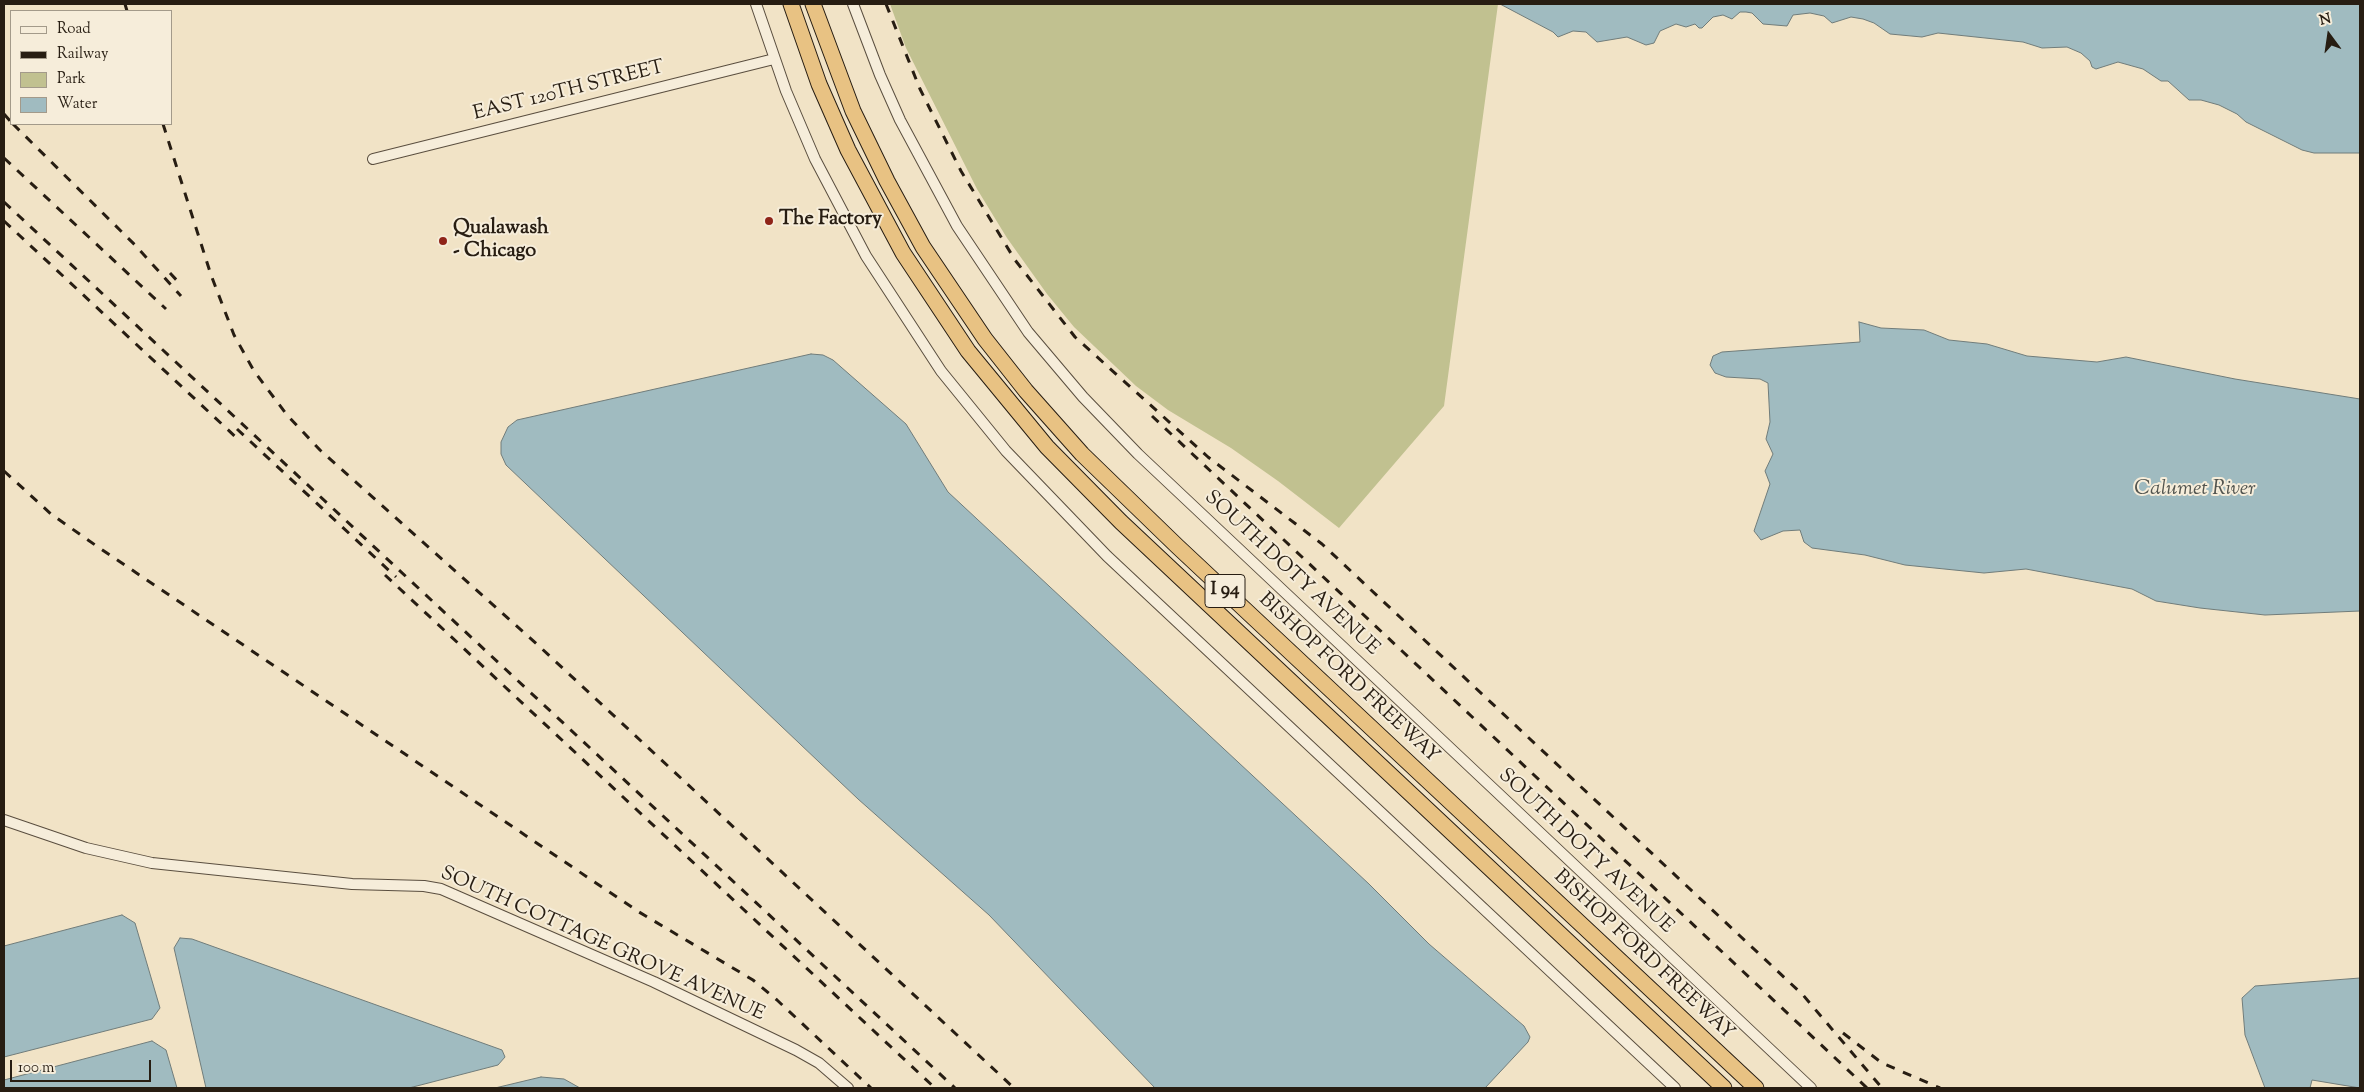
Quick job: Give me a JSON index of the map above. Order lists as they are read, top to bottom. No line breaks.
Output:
{"streets":{"highway":["I 94","BISHOP FORD FREEWAY"],"street":["EAST 120TH STREET","SOUTH DOTY AVENUE","SOUTH COTTAGE GROVE AVENUE"]},"water":["Calumet River"],"places":["The Factory","Qualawash - Chicago"],"legend":["Road","Railway","Park","Water"],"scale_bar":"100 m","north":"top"}
